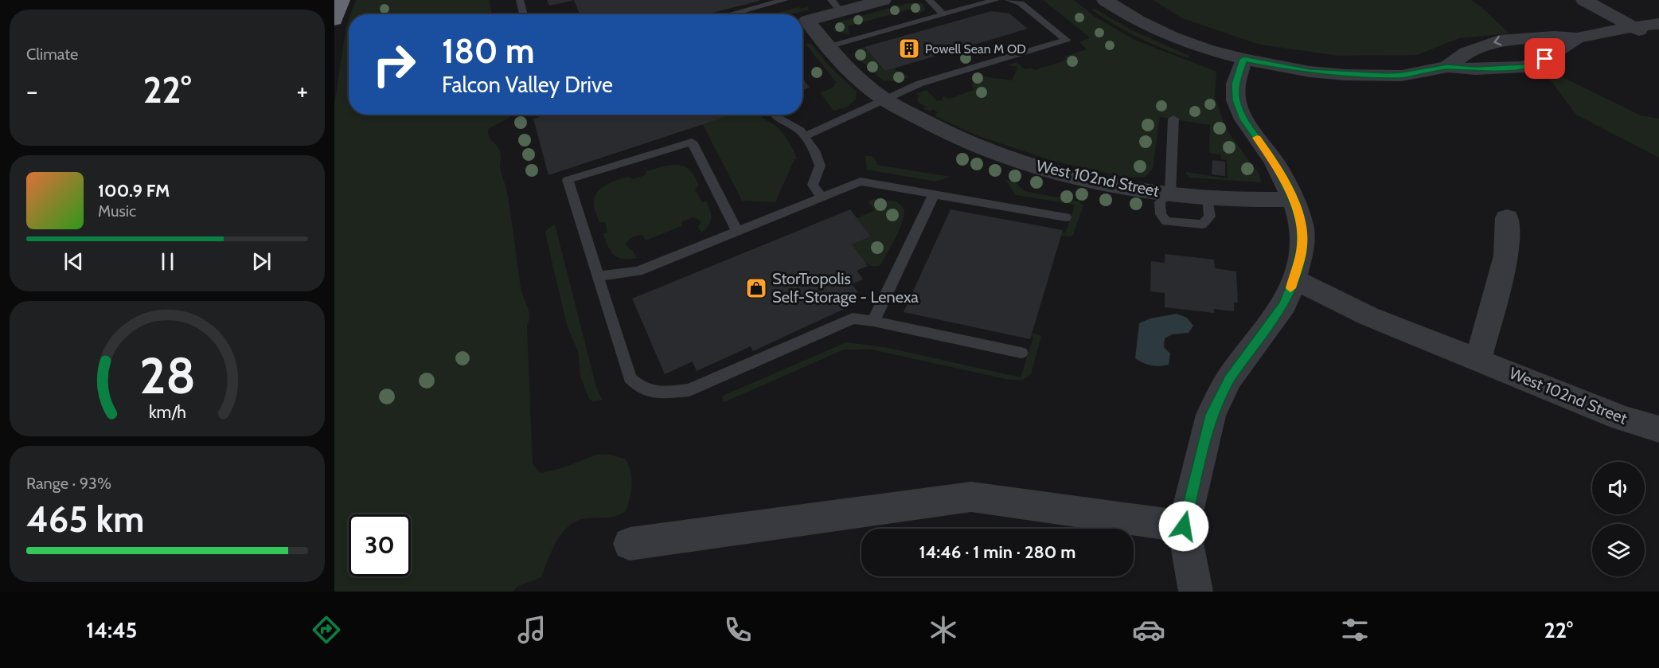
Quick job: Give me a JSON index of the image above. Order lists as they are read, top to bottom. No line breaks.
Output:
{"streets":{"street":["West 102nd Street"]},"places":{"building":["Powell Sean M OD"],"shop":["StorTropolis Self-Storage - Lenexa"]},"page":{"tile":["Climate",["Range · 93%","465 km"]],"turn":["180 m","Falcon Valley Drive"],"heat":["−","22°","+"],"song":["100.9 FM","Music"],"limit":"30","trip":"14:46 · 1 min · 280 m","tabs":["14:45","22°"],"gauge":["28","km/h"]}}
